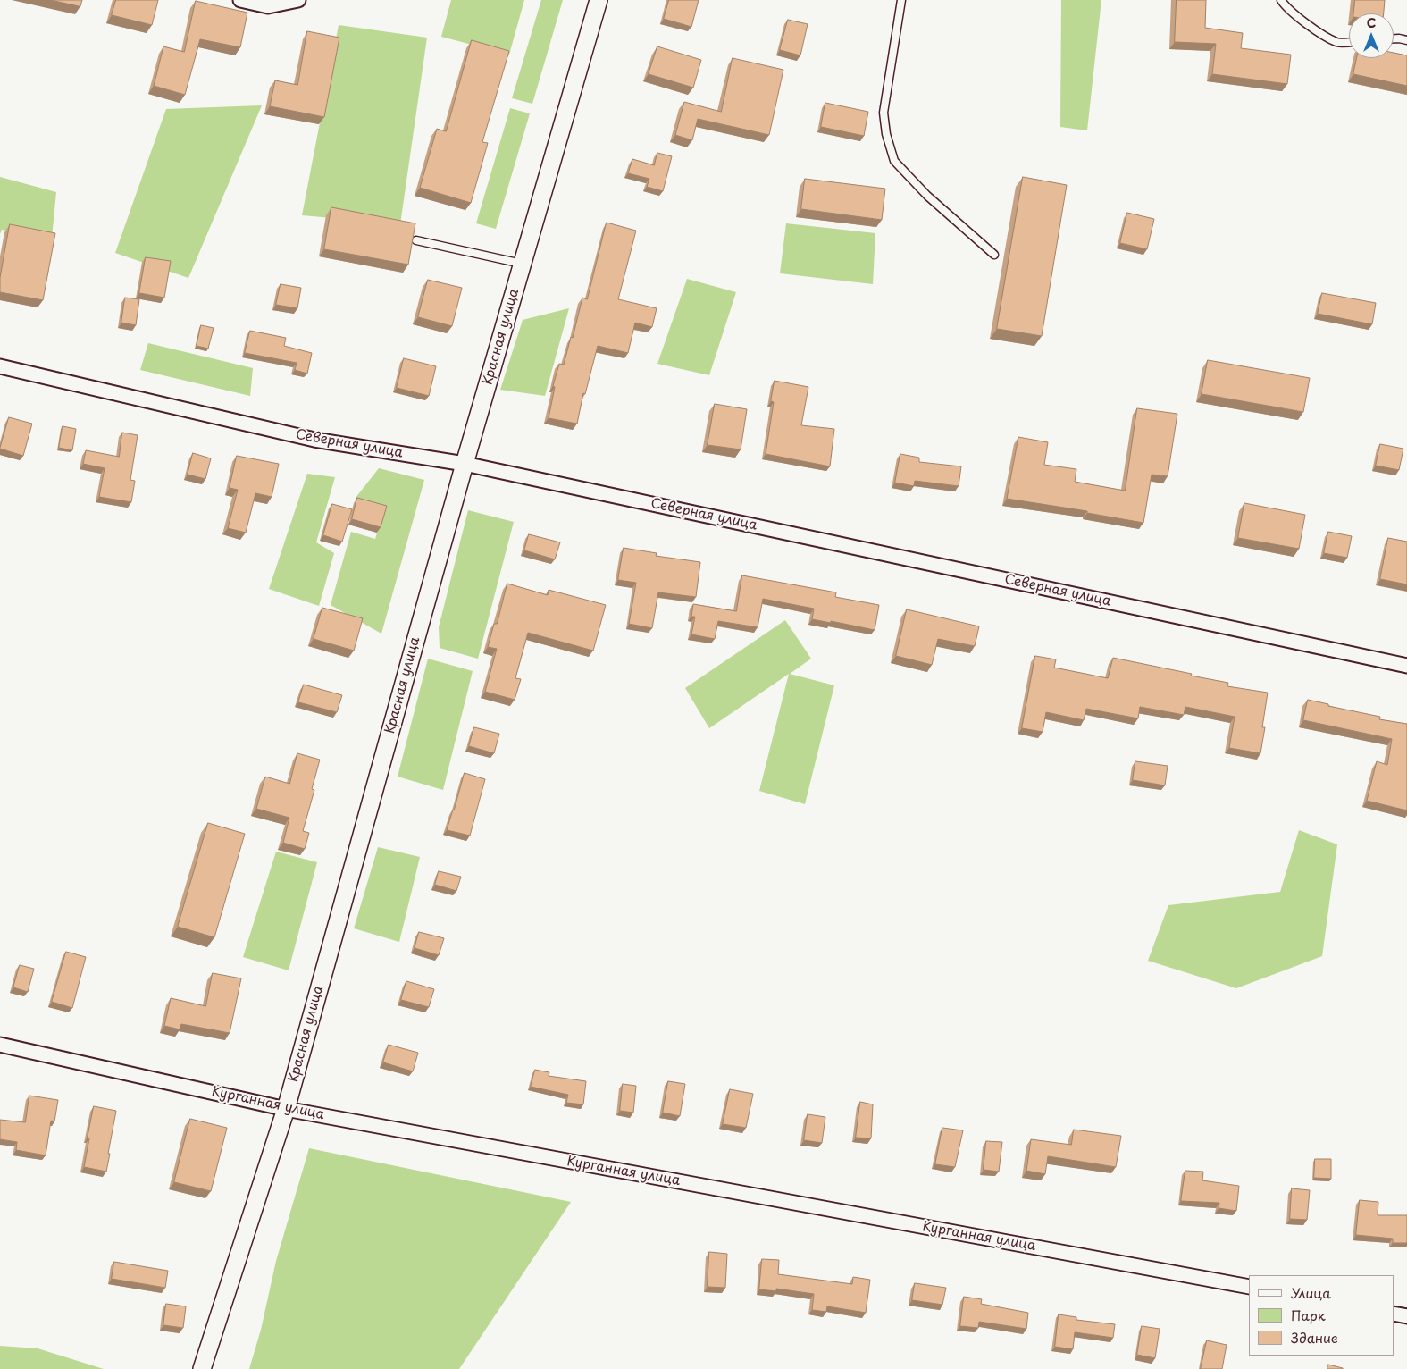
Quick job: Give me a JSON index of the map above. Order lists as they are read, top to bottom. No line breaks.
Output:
{"streets":{"street":["Красная улица","Северная улица","Курганная улица"]},"crossings":[["Красная улица","Северная улица"],["Красная улица","Курганная улица"]],"legend":["Улица","Парк","Здание"],"north":"top"}
